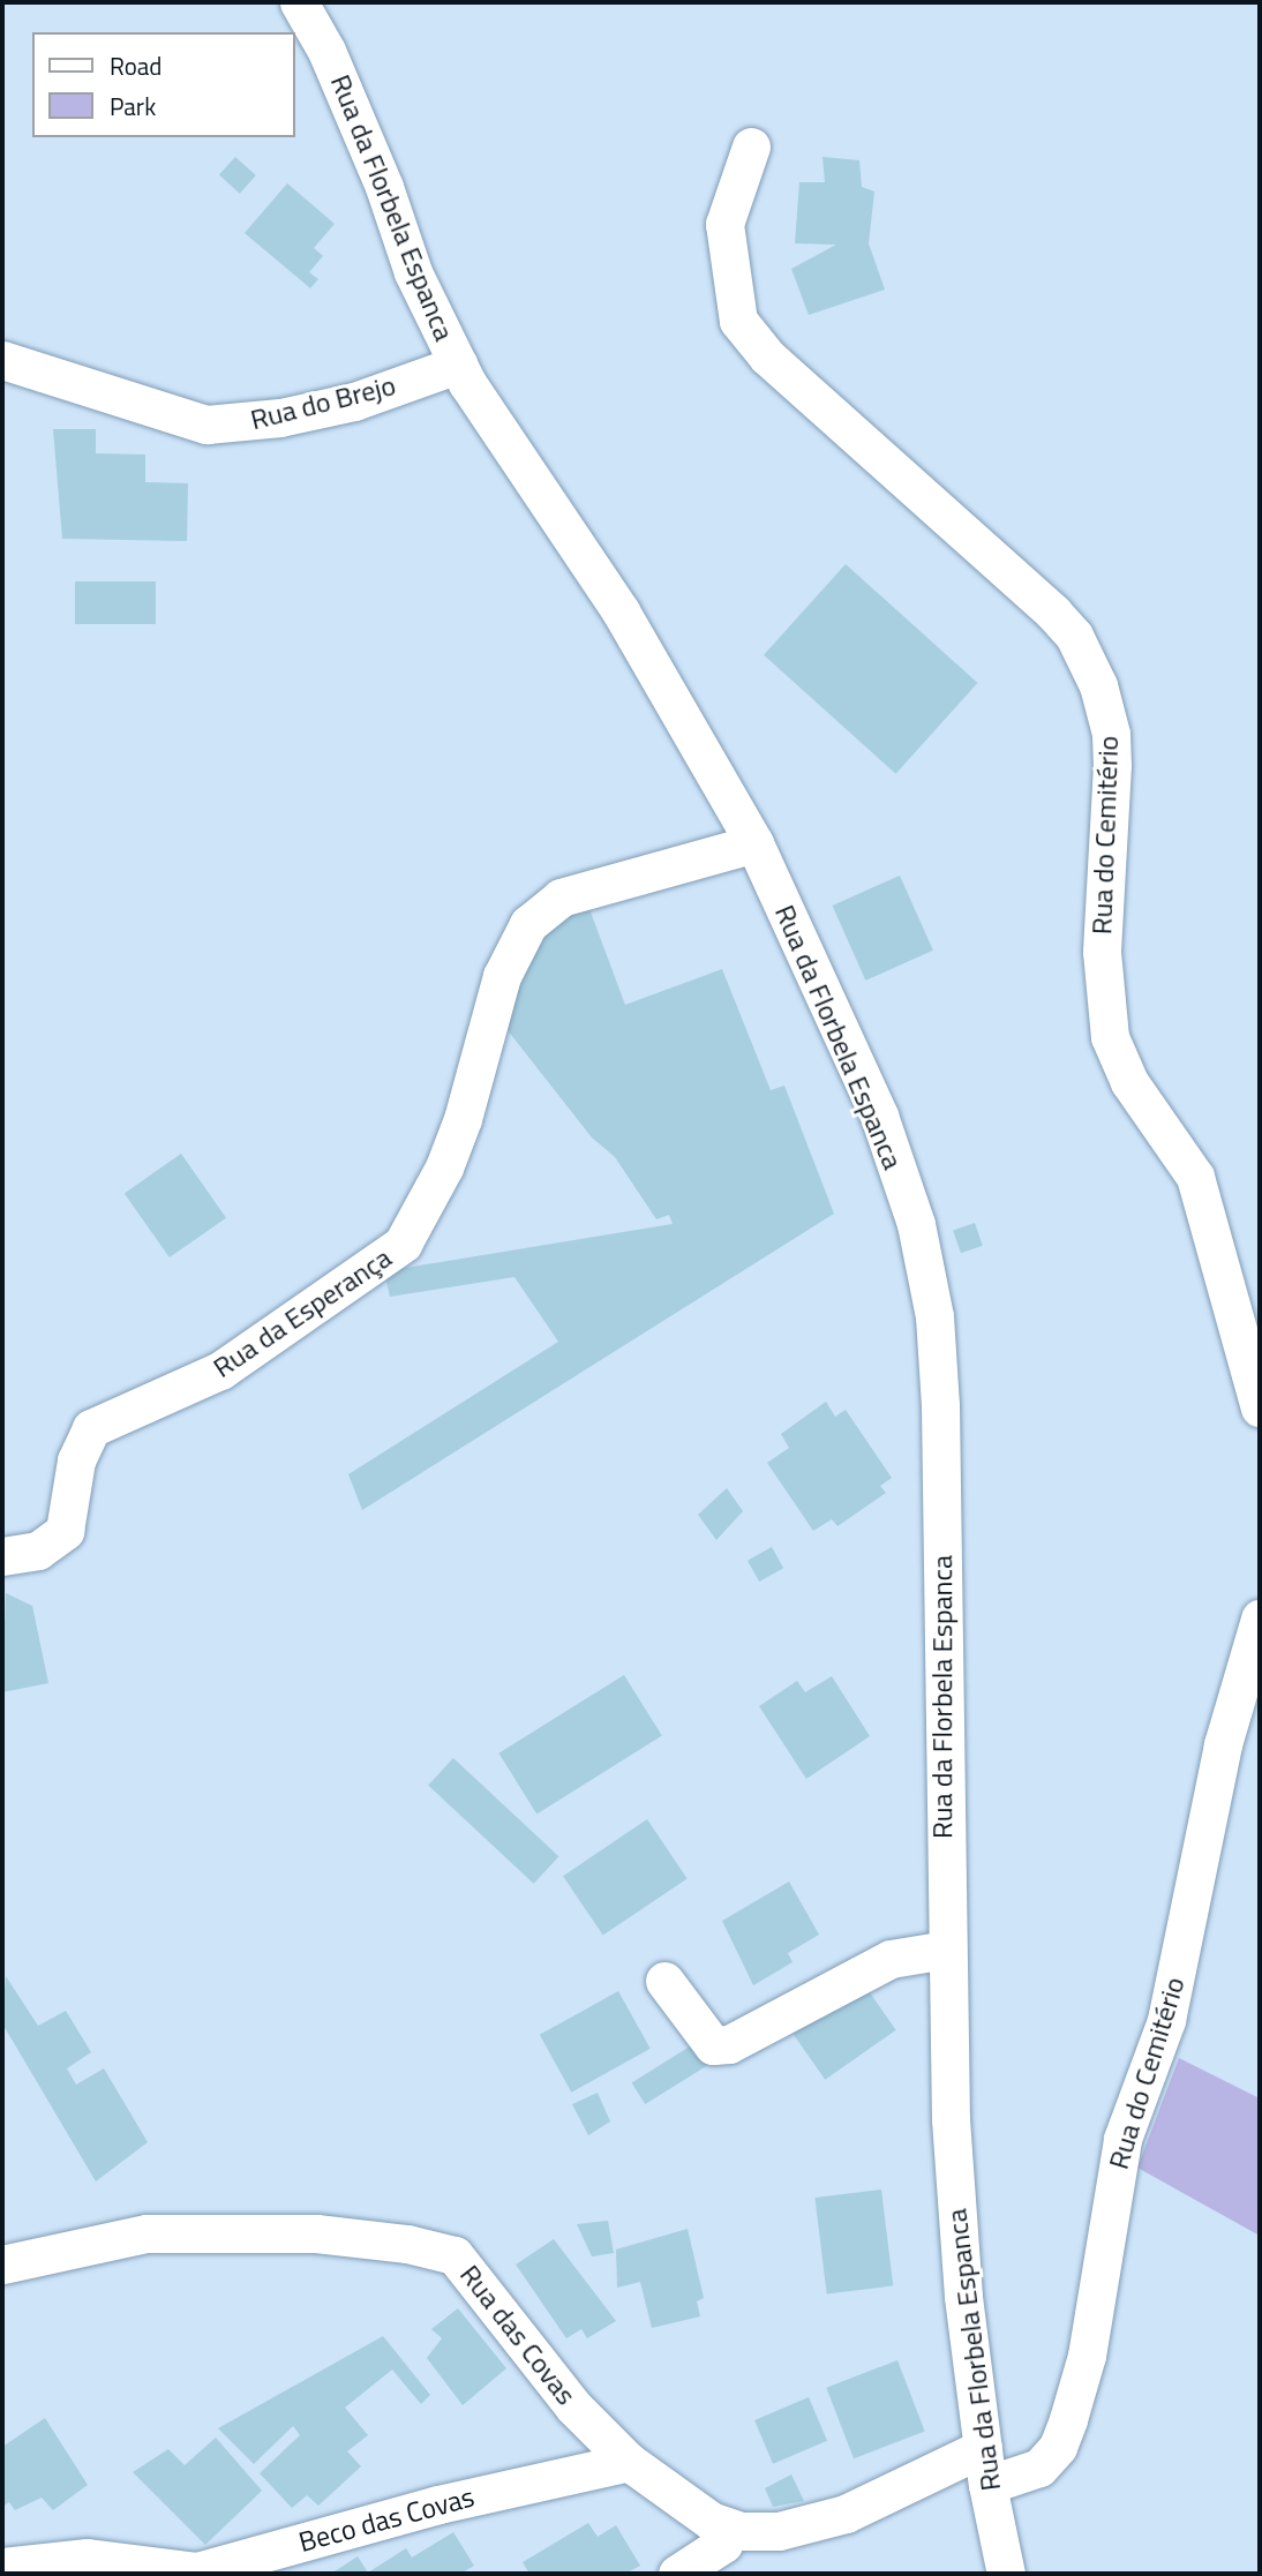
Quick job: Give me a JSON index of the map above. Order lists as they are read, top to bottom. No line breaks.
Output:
{"streets":{"street":["Rua da Florbela Espanca","Rua do Brejo","Rua do Cemitério","Rua da Esperança","Rua das Covas","Beco das Covas"]},"crossings":[["Rua da Florbela Espanca","Rua do Brejo"],["Rua da Florbela Espanca","Rua do Cemitério"],["Rua da Florbela Espanca","Rua da Esperança"],["Rua da Florbela Espanca","Rua das Covas"],["Rua do Cemitério","Rua das Covas"],["Rua das Covas","Beco das Covas"]],"legend":["Road","Park"]}
